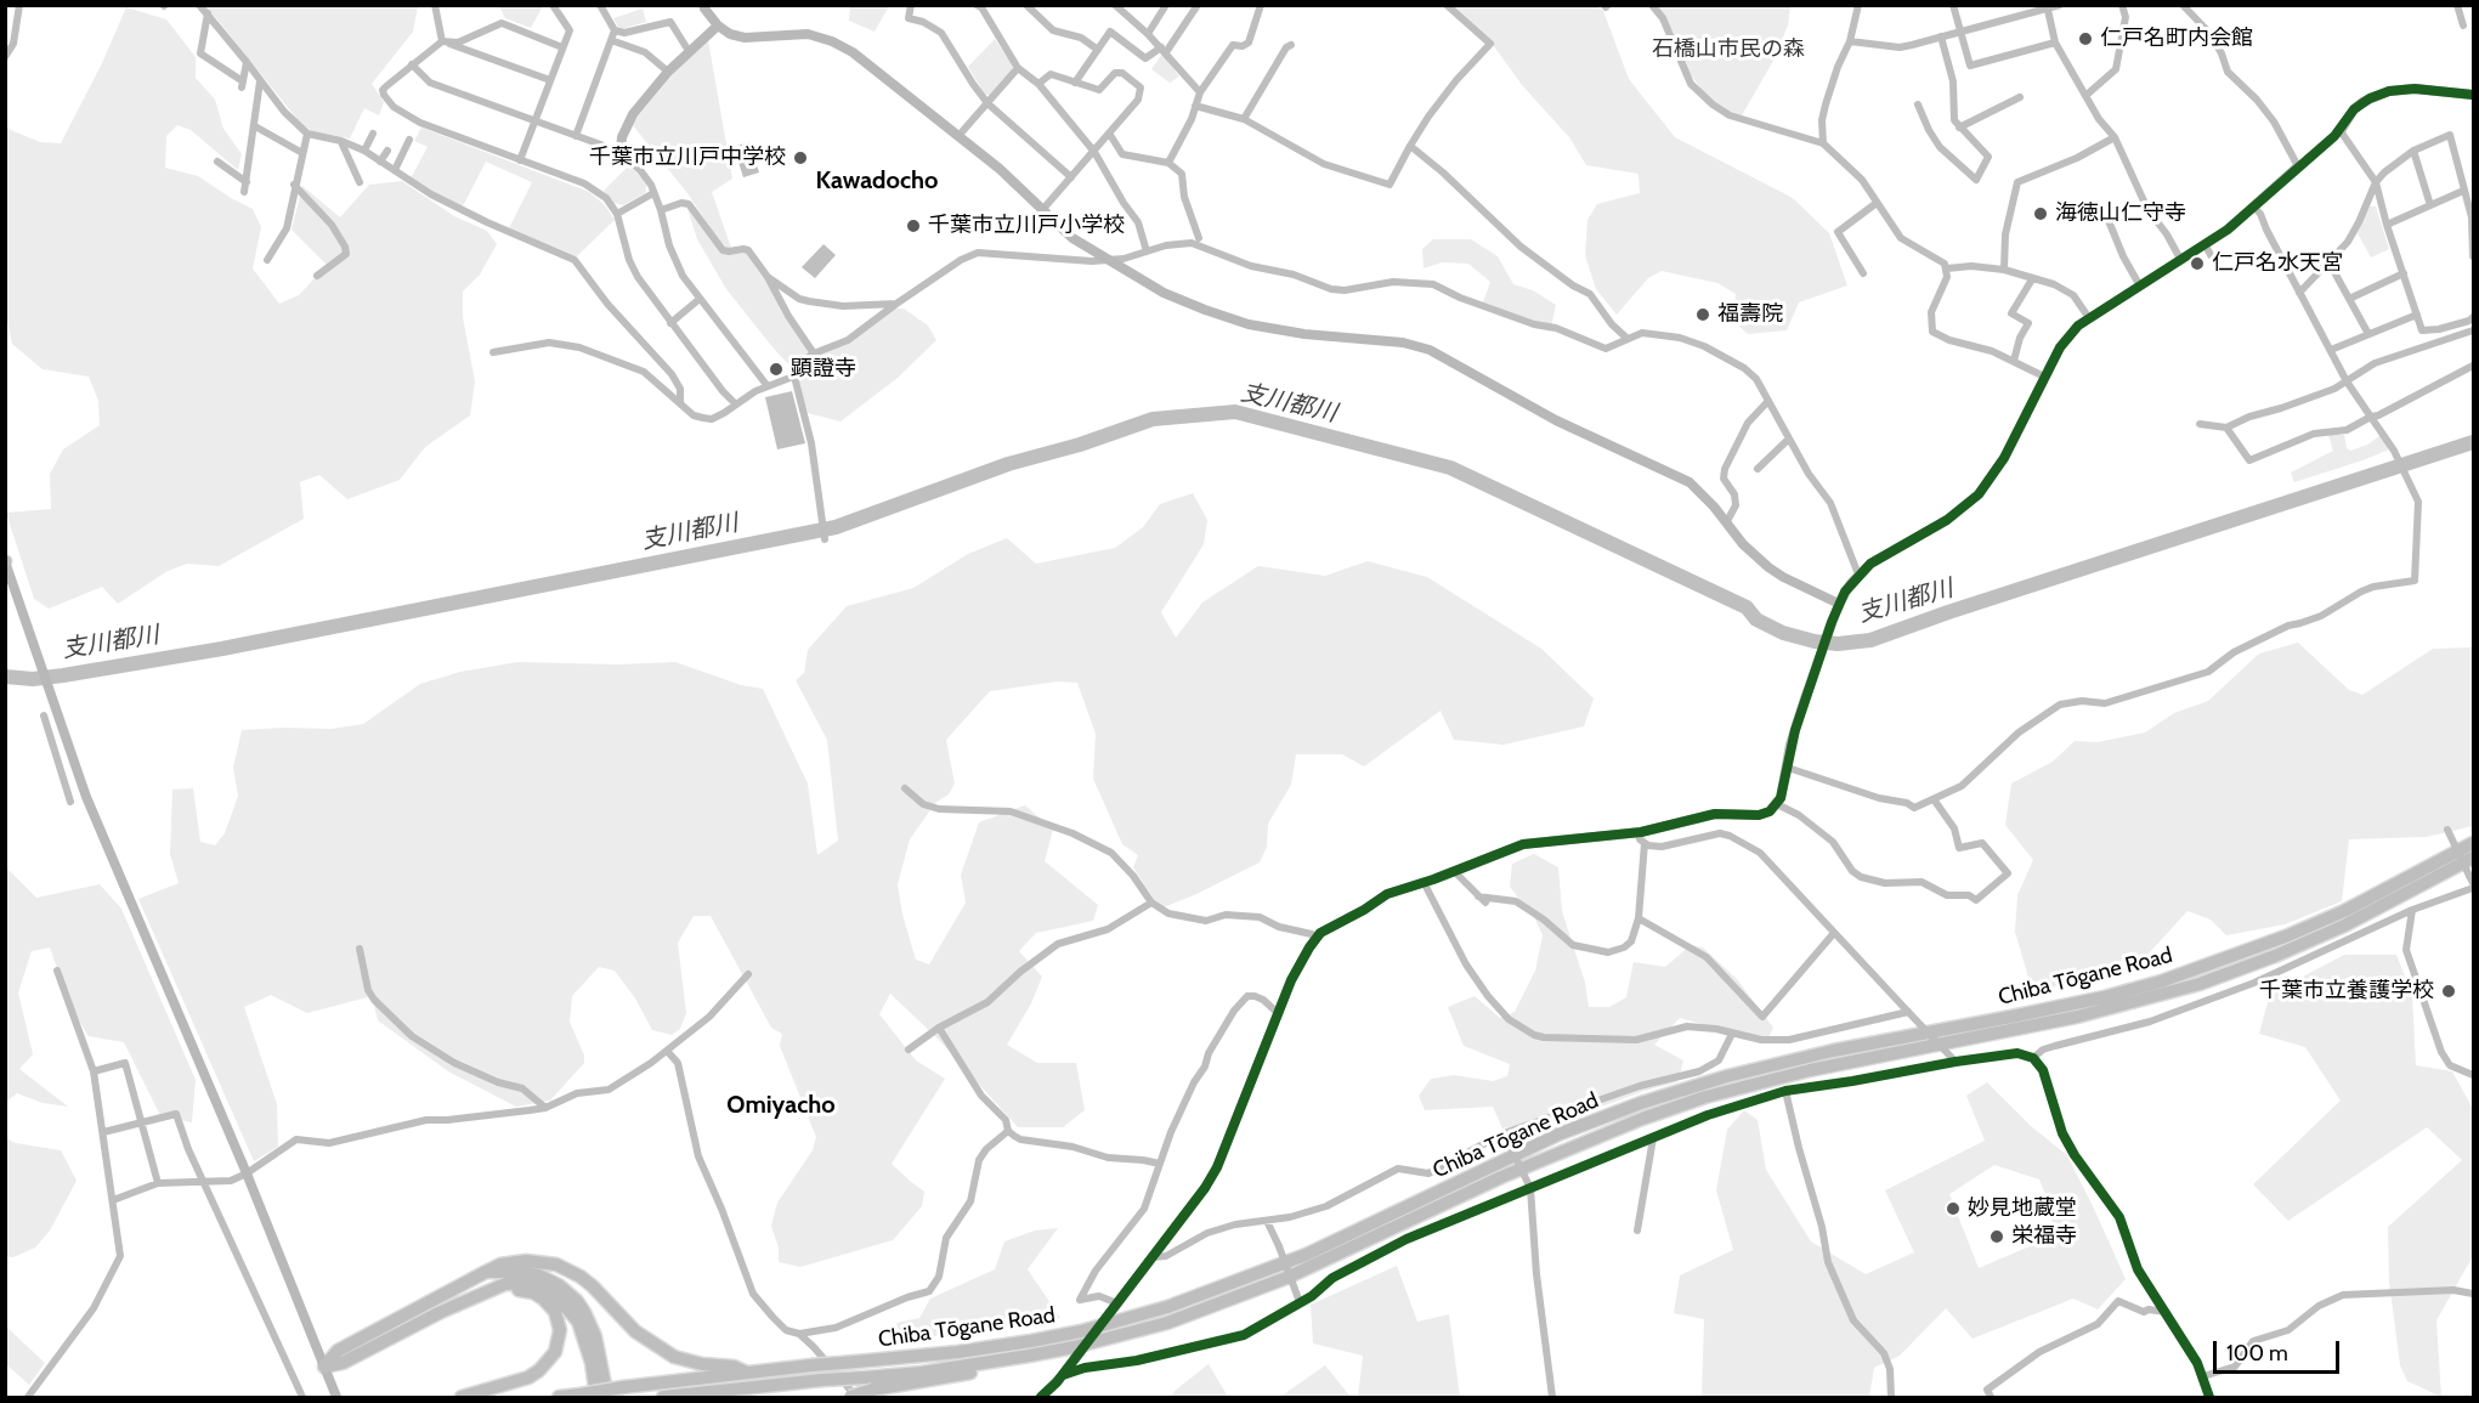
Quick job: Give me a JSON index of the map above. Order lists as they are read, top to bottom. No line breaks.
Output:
{"streets":{"highway":["Chiba Tōgane Road"]},"districts":["Kawadocho","Omiyacho"],"water":["支川都川"],"parks":["石橋山市民の森"],"places":["仁戸名町内会館","千葉市立川戸中学校","海徳山仁守寺","千葉市立川戸小学校","仁戸名水天宮","福壽院","顕證寺","千葉市立養護学校","妙見地蔵堂","栄福寺"],"scale_bar":"100 m"}
